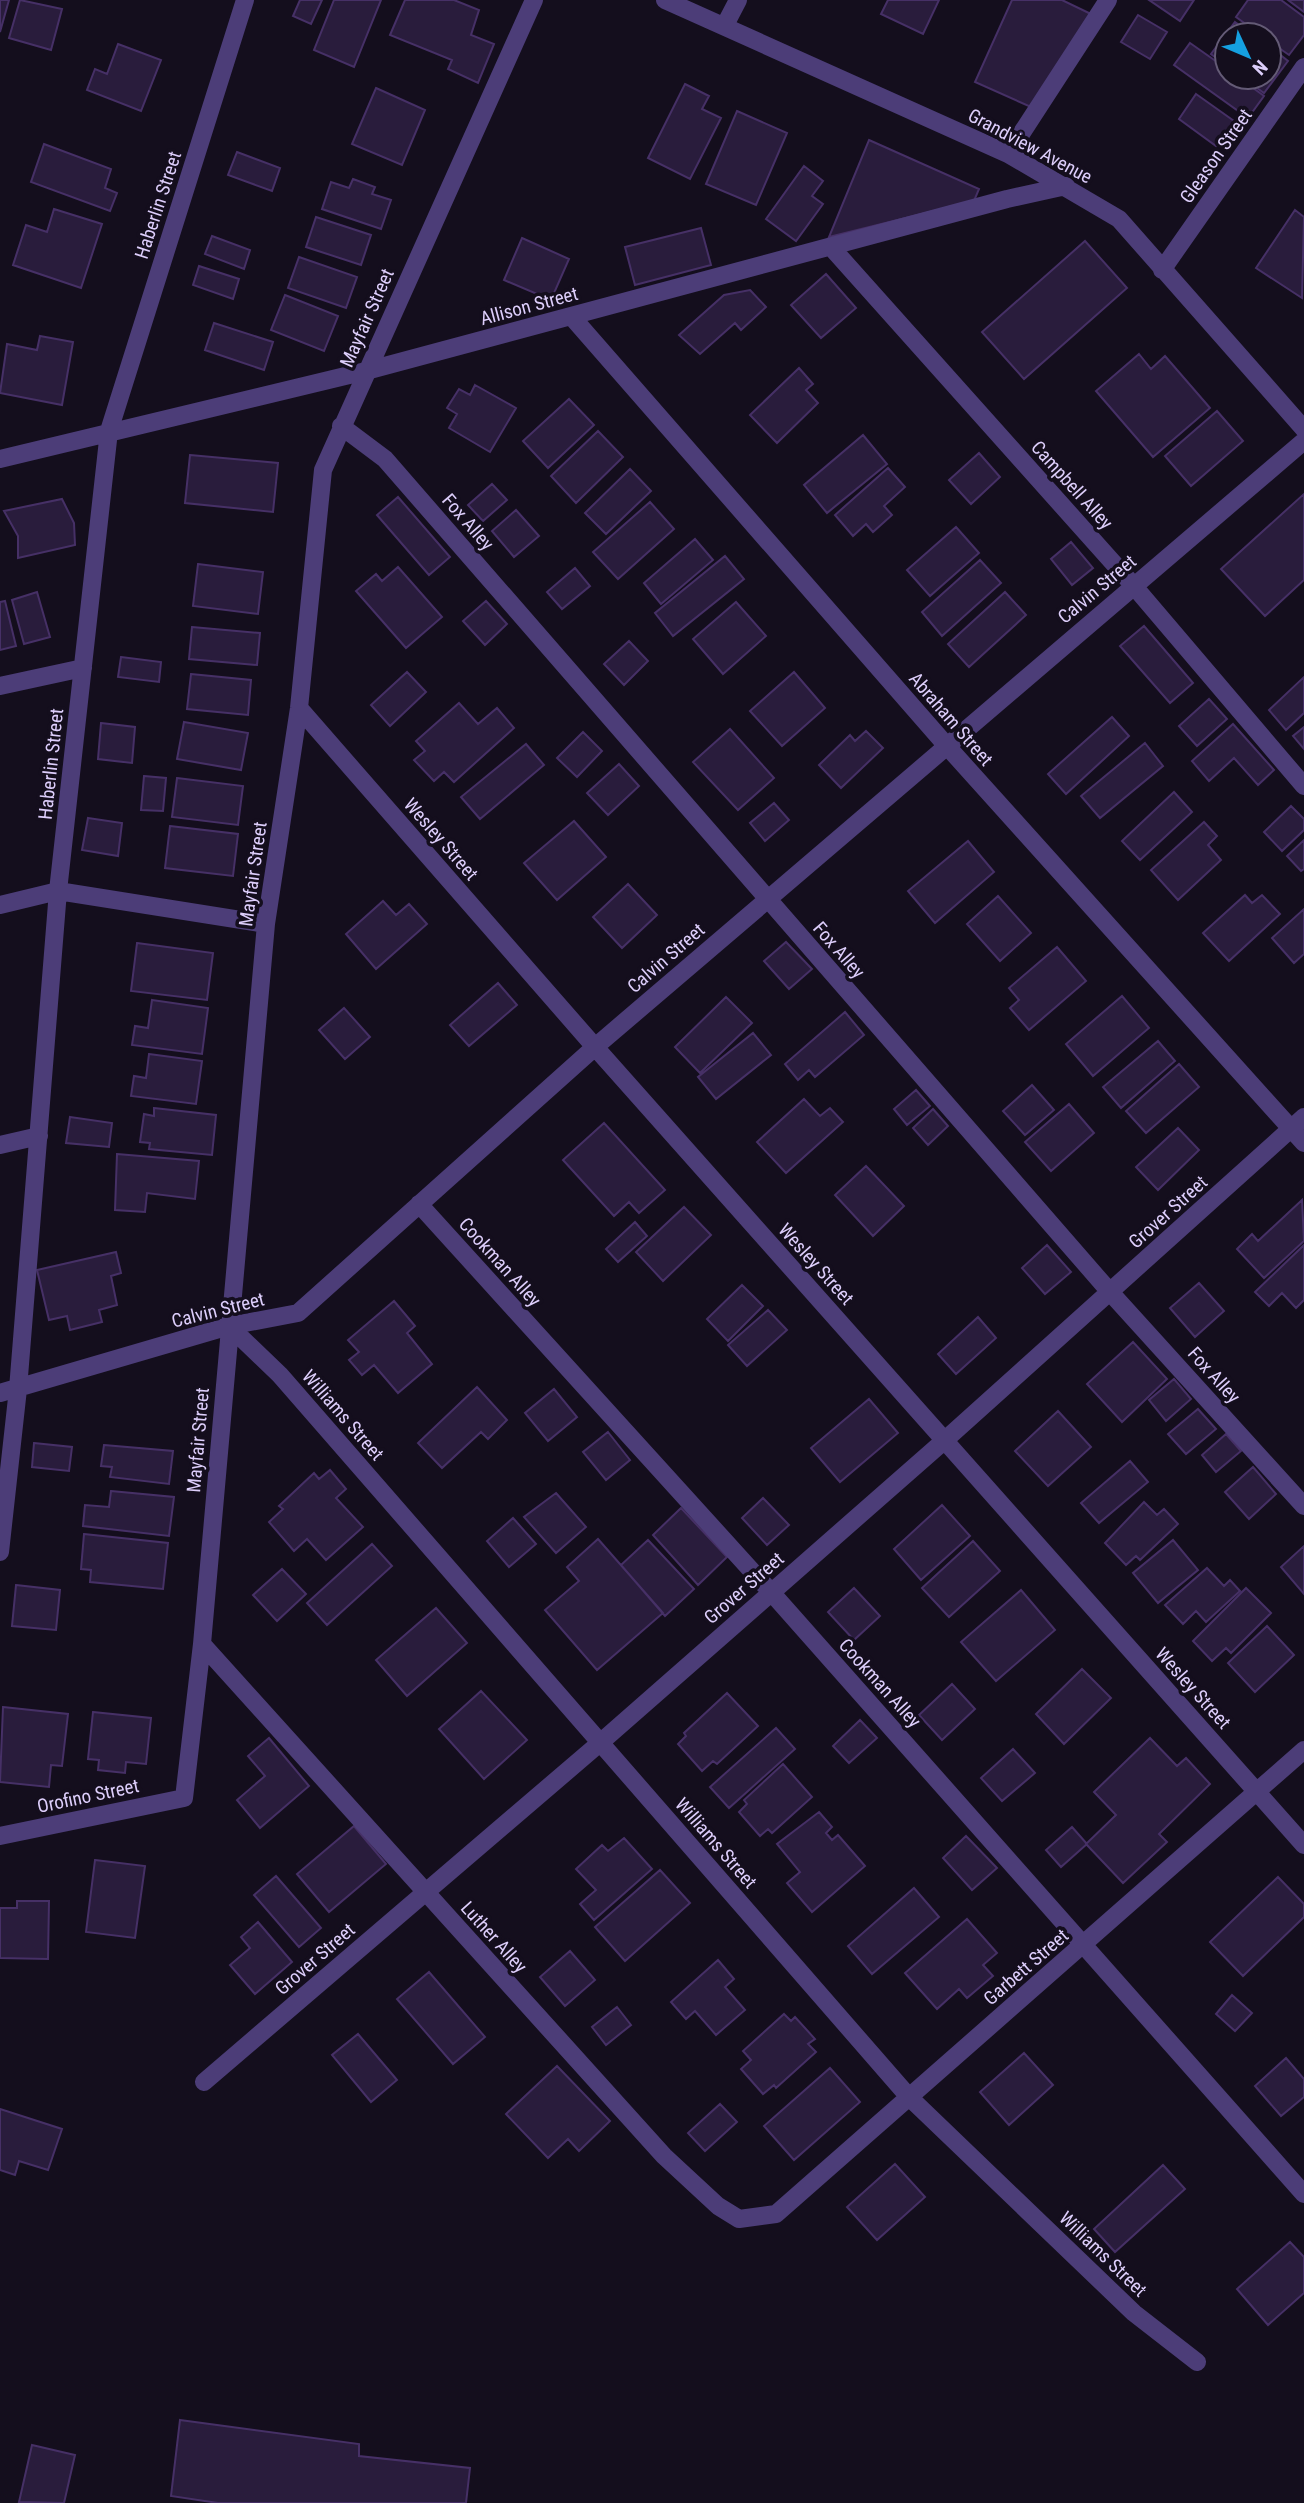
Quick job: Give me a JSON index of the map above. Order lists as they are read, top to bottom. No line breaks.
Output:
{"streets":{"street":["Grandview Avenue","Gleason Street","Haberlin Street","Allison Street","Mayfair Street","Campbell Alley","Fox Alley","Calvin Street","Abraham Street","Wesley Street","Grover Street","Cookman Alley","Williams Street","Orofino Street","Luther Alley","Garbett Street"]},"crossings":[["Grandview Avenue","Gleason Street"],["Grandview Avenue","Allison Street"],["Haberlin Street","Allison Street"],["Haberlin Street","Calvin Street"],["Allison Street","Mayfair Street"],["Allison Street","Campbell Alley"],["Allison Street","Abraham Street"],["Mayfair Street","Fox Alley"],["Mayfair Street","Calvin Street"],["Mayfair Street","Wesley Street"],["Mayfair Street","Williams Street"],["Mayfair Street","Orofino Street"],["Mayfair Street","Luther Alley"],["Campbell Alley","Calvin Street"],["Fox Alley","Calvin Street"],["Fox Alley","Grover Street"],["Calvin Street","Abraham Street"],["Calvin Street","Wesley Street"],["Calvin Street","Cookman Alley"],["Calvin Street","Williams Street"],["Abraham Street","Grover Street"],["Wesley Street","Grover Street"],["Wesley Street","Garbett Street"],["Grover Street","Cookman Alley"],["Grover Street","Williams Street"],["Grover Street","Luther Alley"],["Cookman Alley","Garbett Street"],["Williams Street","Garbett Street"],["Luther Alley","Garbett Street"]],"north":"bottom right"}
